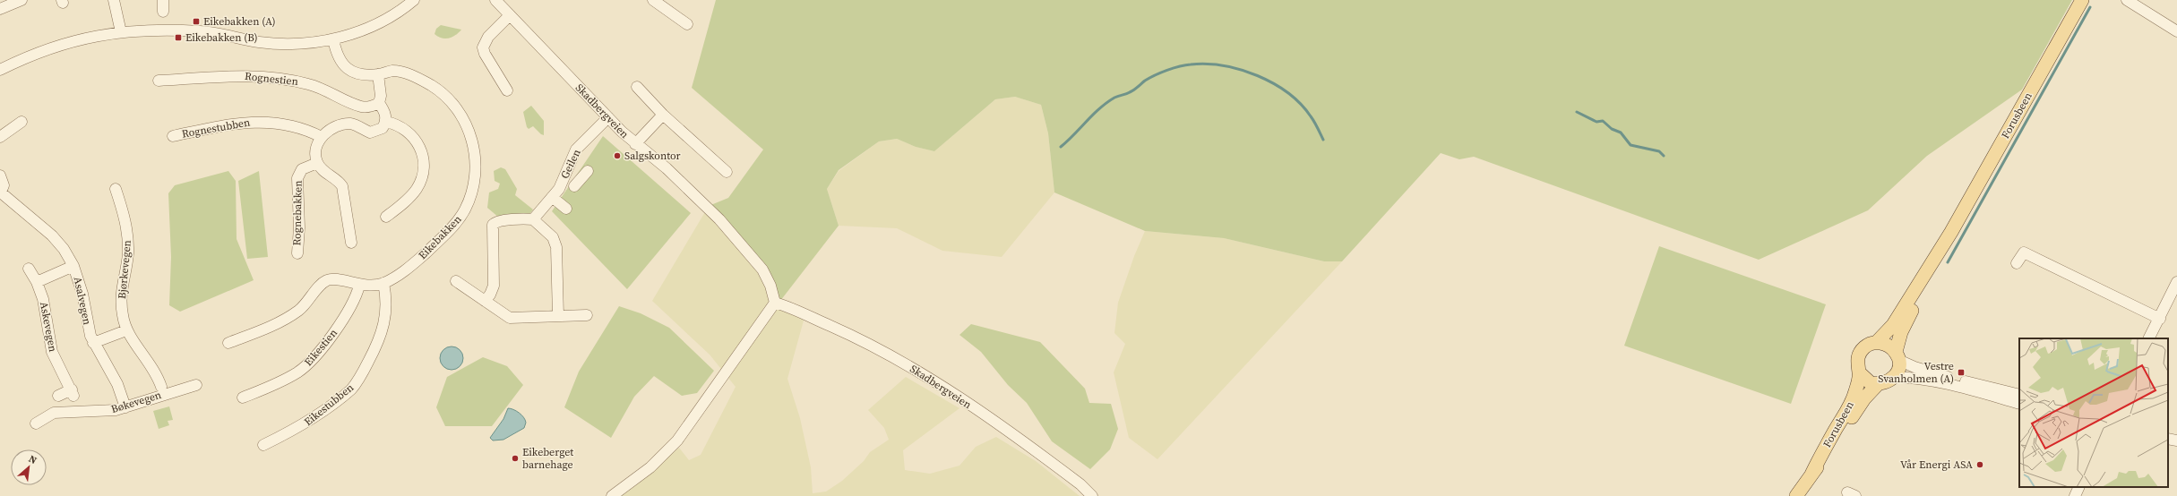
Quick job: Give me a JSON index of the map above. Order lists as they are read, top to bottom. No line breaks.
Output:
{"streets":{"main road":["Forusbeen"],"street":["Rognestien","Skadbergveien","Rognestubben","Geilen","Rognebakken","Eikebakken","Bjørkevegen","Asalvegen","Askevegen","Eikestien","Bøkevegen","Eikestubben"]},"crossings":[["Skadbergveien","Geilen"],["Eikebakken","Eikestien"],["Eikebakken","Eikestubben"],["Asalvegen","Bøkevegen"]],"places":{"transit":["Eikebakken (A)","Eikebakken (B)","Vestre Svanholmen (A)"],"other":["Salgskontor","Eikeberget barnehage","Vår Energi ASA"]},"north":"top right"}
